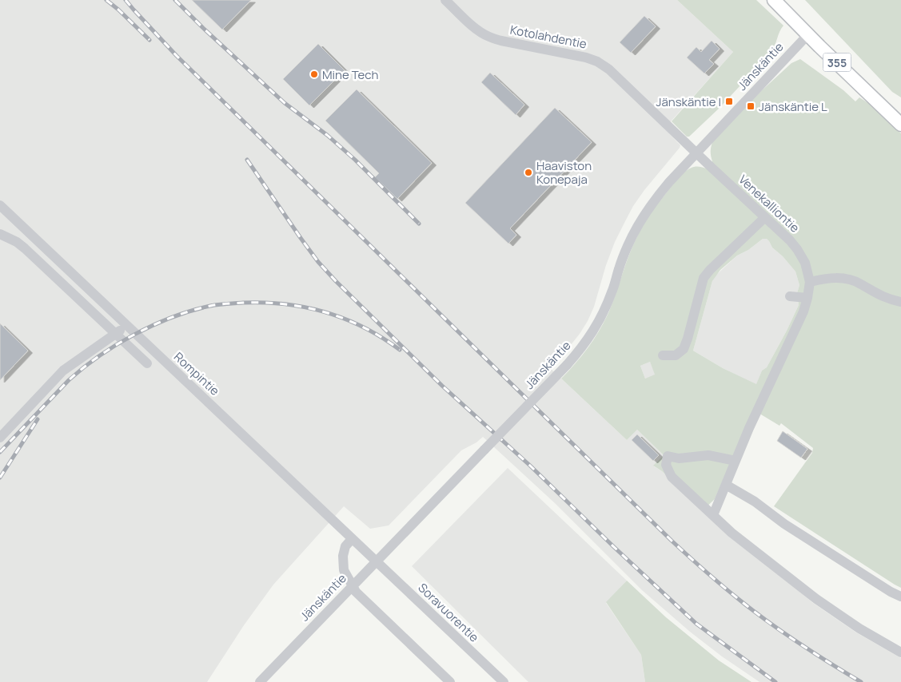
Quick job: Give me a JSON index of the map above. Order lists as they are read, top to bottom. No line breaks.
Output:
{"streets":{"main road":["355"],"street":["Kotolahdentie","Jänskäntie","Venekalliontie","Rompintie","Soravuorentie"]},"crossings":[["Kotolahdentie","Jänskäntie"],["Kotolahdentie","Venekalliontie"],["355","Jänskäntie"],["Jänskäntie","Venekalliontie"],["Jänskäntie","Rompintie"],["Jänskäntie","Soravuorentie"],["Rompintie","Soravuorentie"]],"places":{"other":["Mine Tech","Haaviston Konepaja"],"transit":["Jänskäntie I","Jänskäntie L"]}}
